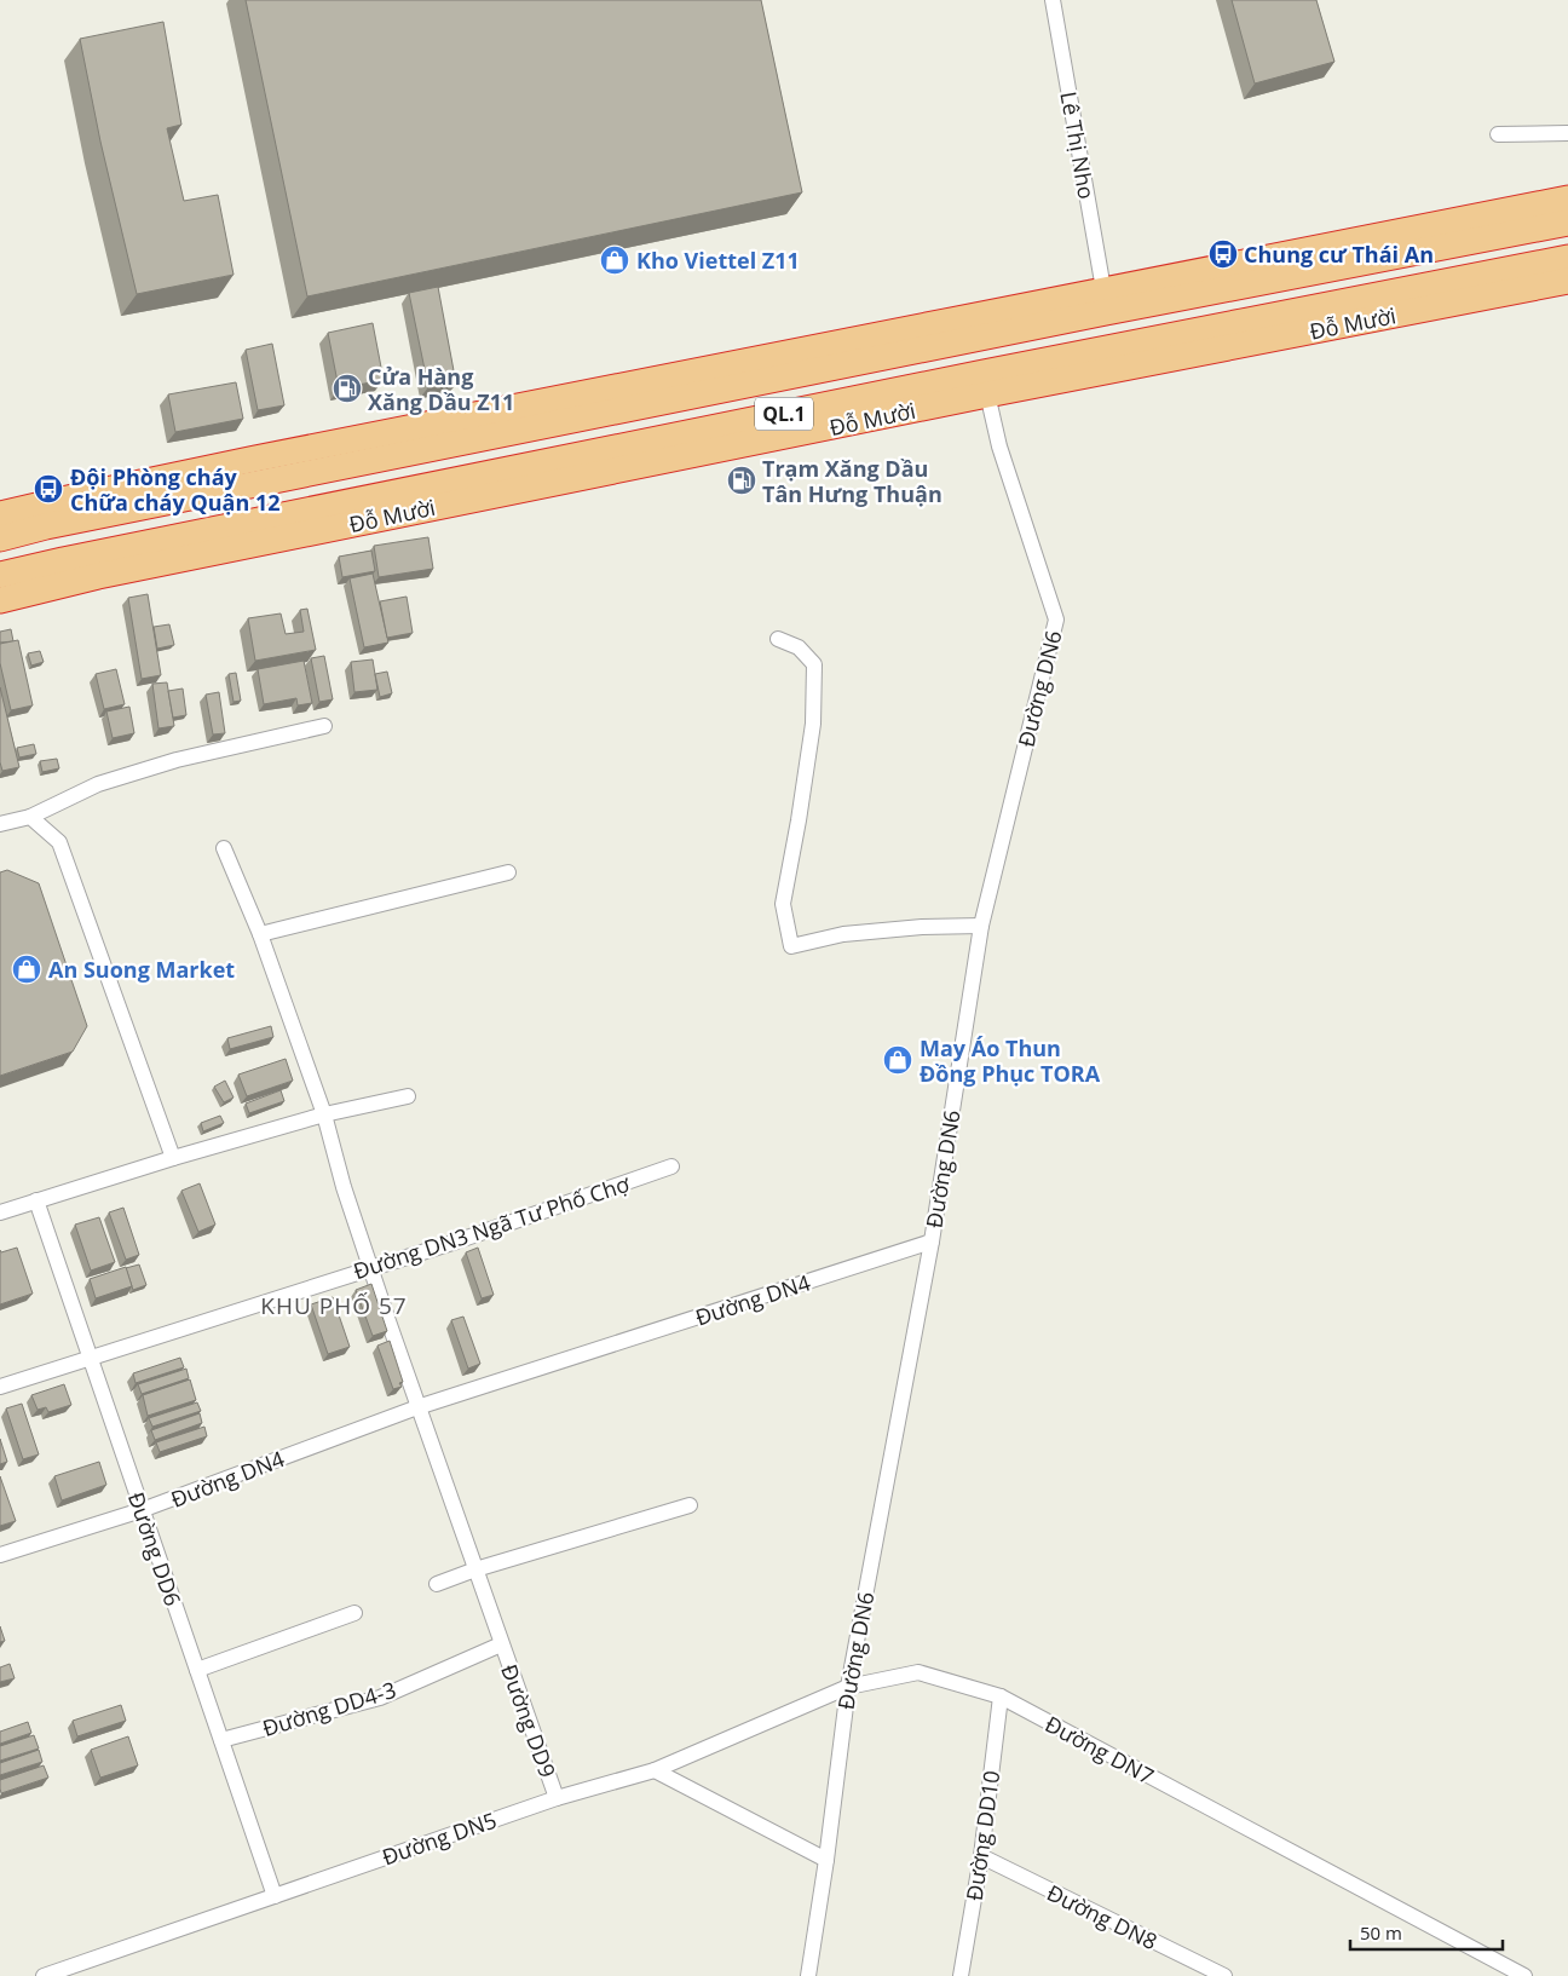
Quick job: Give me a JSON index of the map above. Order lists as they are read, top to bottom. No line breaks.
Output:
{"streets":{"highway":["Đỗ Mười","QL.1"],"street":["Lê Thị Nho","Đường DN6","Đường DN3 Ngã Tư Phố Chợ","Đường DN4","Đường DD6","Đường DD4-3","Đường DD9","Đường DN7","Đường DD10","Đường DN5","Đường DN8"]},"crossings":[["Lê Thị Nho","QL.1"],["Đỗ Mười","Đường DN6"],["Đường DN6","Đường DN4"],["Đường DN6","Đường DN7"],["Đường DN3 Ngã Tư Phố Chợ","Đường DD6"],["Đường DN3 Ngã Tư Phố Chợ","Đường DD9"],["Đường DN4","Đường DD6"],["Đường DN4","Đường DD9"],["Đường DD6","Đường DD4-3"],["Đường DD6","Đường DN5"],["Đường DD4-3","Đường DD9"],["Đường DD9","Đường DN5"],["Đường DN7","Đường DD10"],["Đường DN7","Đường DN5"],["Đường DD10","Đường DN8"]],"districts":["KHU PHỐ 57"],"places":{"bus stop":["Chung cư Thái An","Đội Phòng cháy Chữa cháy Quận 12"],"shop":["Kho Viettel Z11","An Suong Market","May Áo Thun Đồng Phục TORA"],"fuel station":["Cửa Hàng Xăng Dầu Z11","Trạm Xăng Dầu Tân Hưng Thuận"]},"scale_bar":"50 m"}
